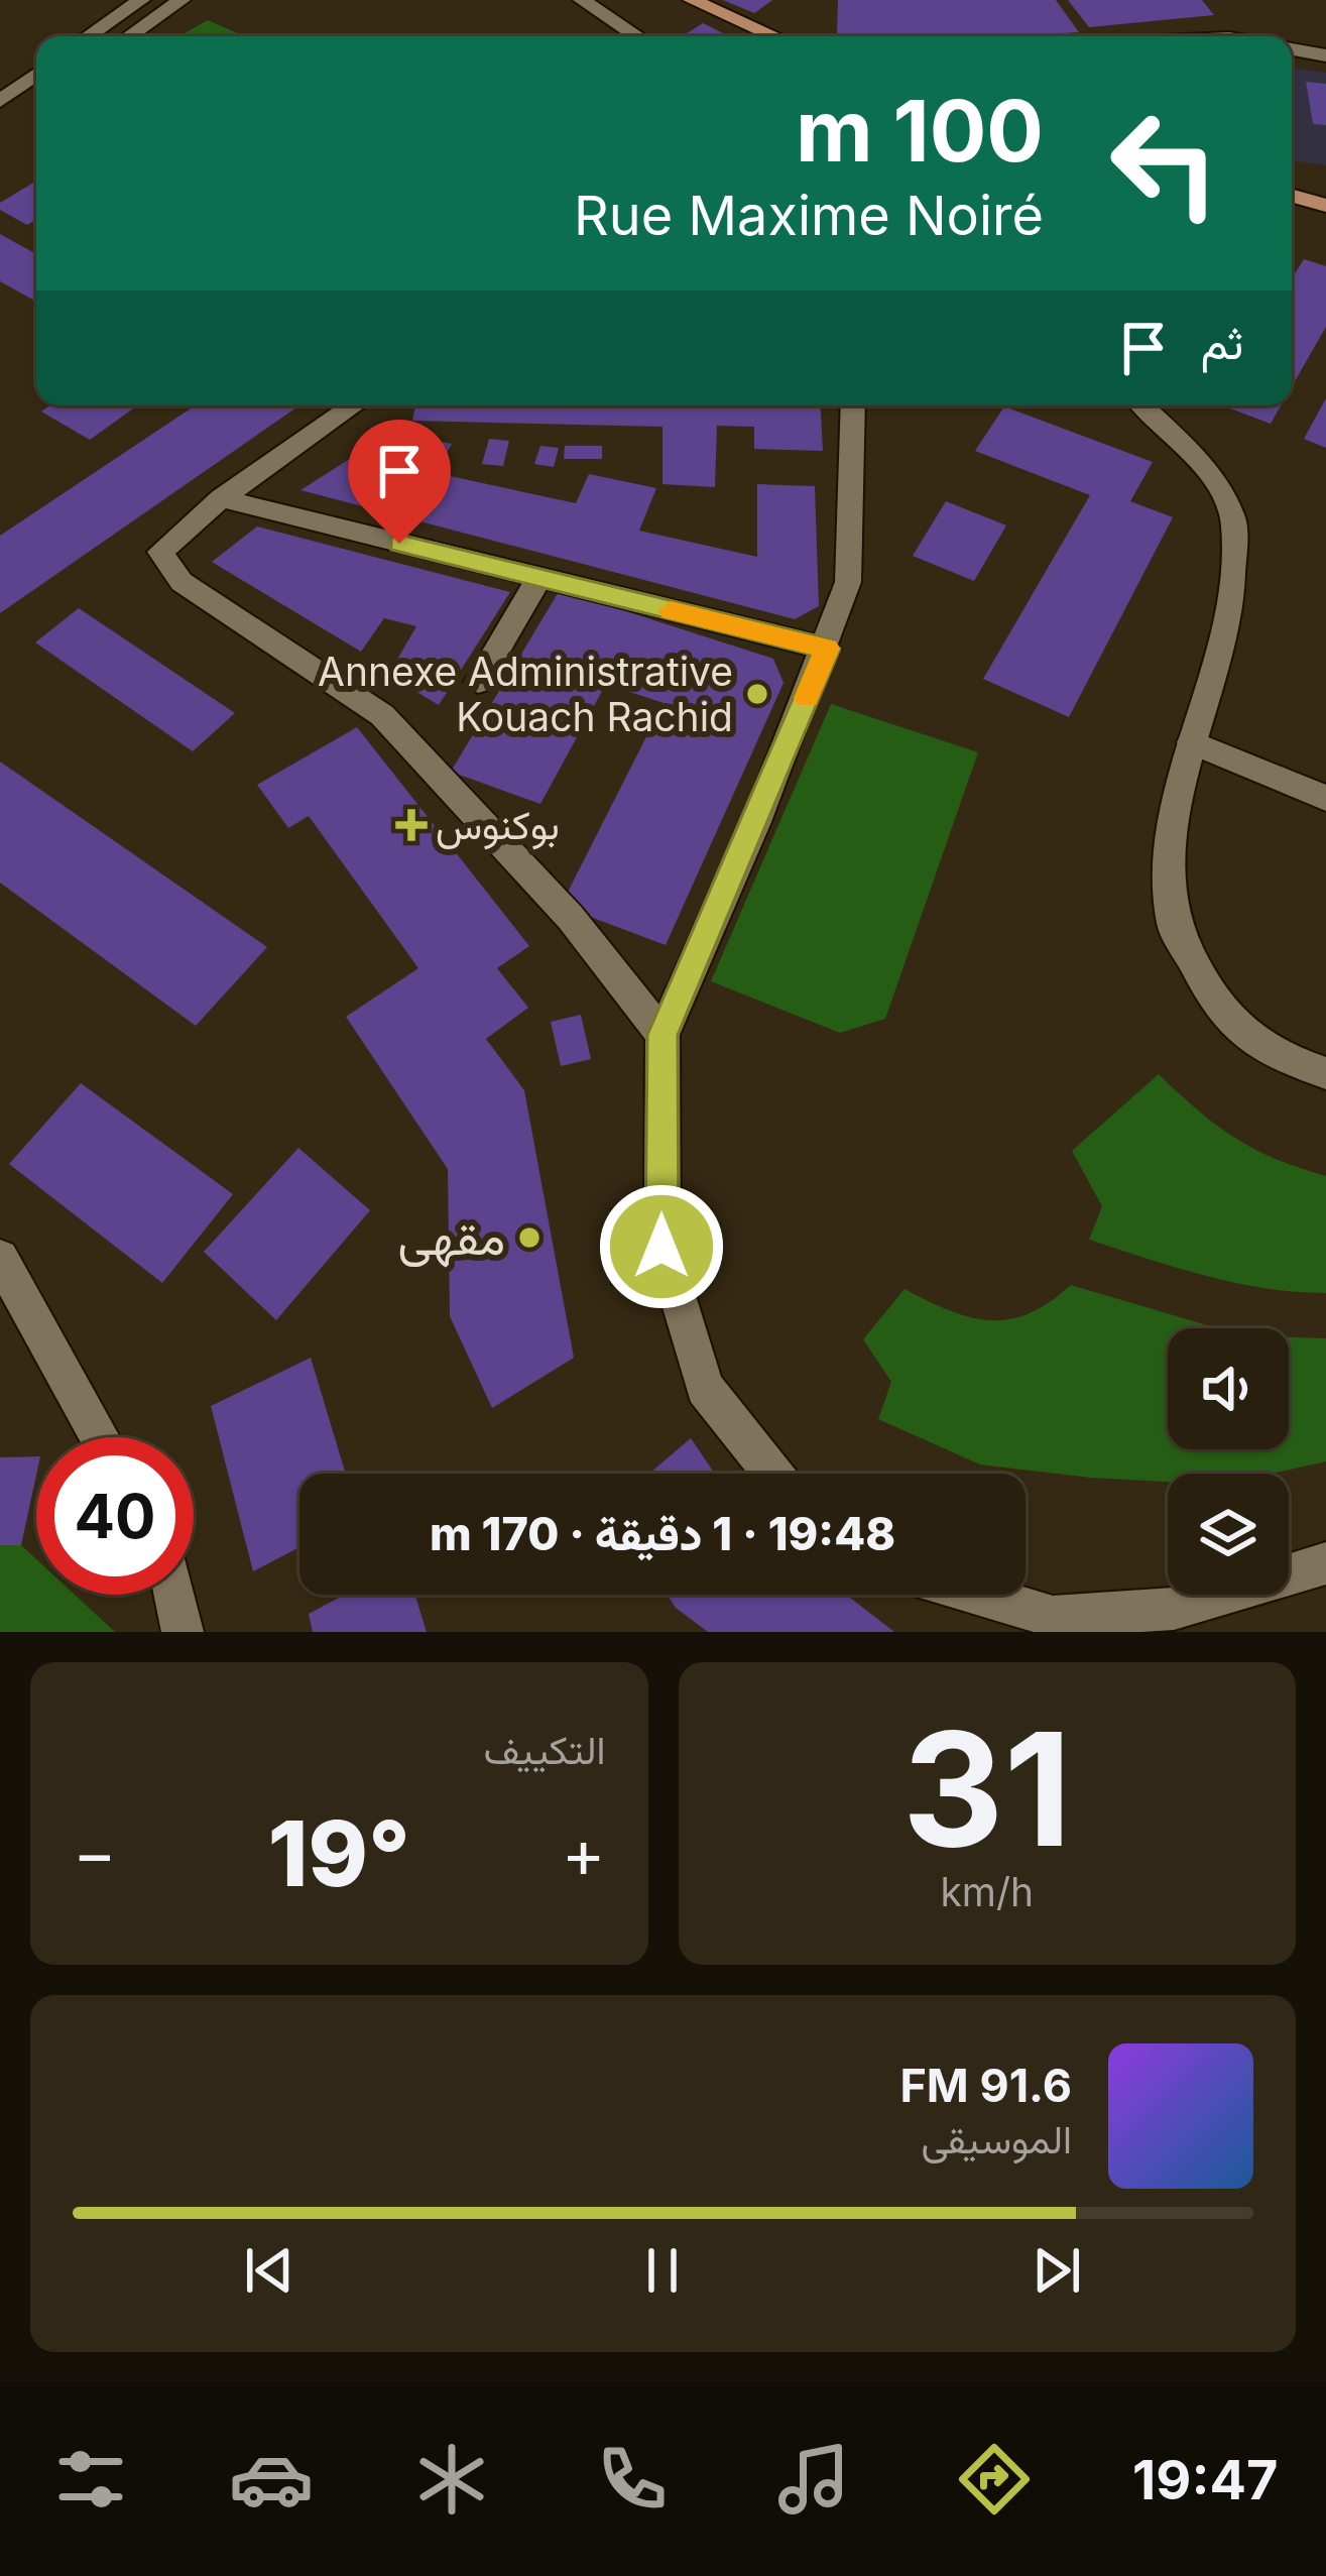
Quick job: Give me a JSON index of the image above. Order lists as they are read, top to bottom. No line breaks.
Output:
{"places":{"other":["Annexe Administrative Kouach Rachid","مقهى"],"health":["بوكنوس"]},"page":{"turn":["100 m","Rue Maxime Noiré"],"then":"ثم","limit":"40","trip":"19:48 · 1 دقيقة · 170 m","tile":[["31","km/h"],"التكييف"],"heat":["−","19°","+"],"song":["91.6 FM","الموسيقى"],"tabs":"19:47"}}
